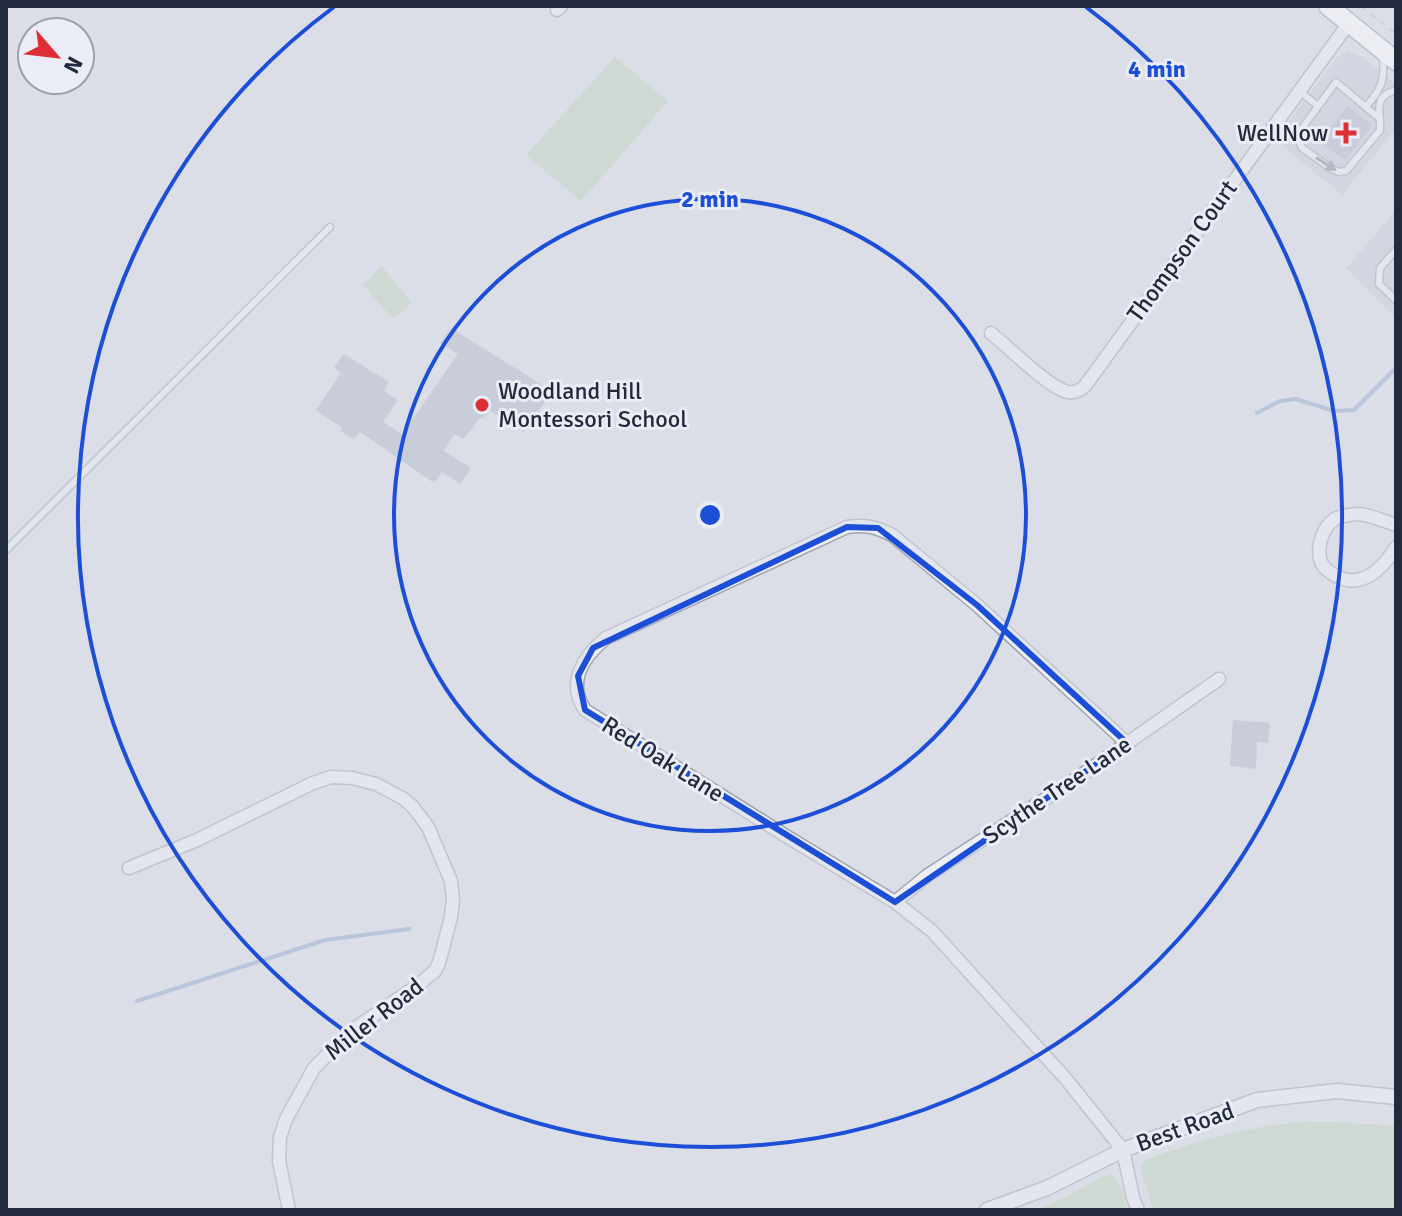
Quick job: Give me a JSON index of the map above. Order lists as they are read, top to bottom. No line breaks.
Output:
{"streets":{"street":["Thompson Court","Red Oak Lane","Scythe Tree Lane","Miller Road","Best Road"]},"crossings":[["Red Oak Lane","Scythe Tree Lane"],["Red Oak Lane","Best Road"]],"places":{"health":["WellNow"],"other":["Woodland Hill Montessori School"]},"north":"bottom right","rings":["4 min","2 min"]}
